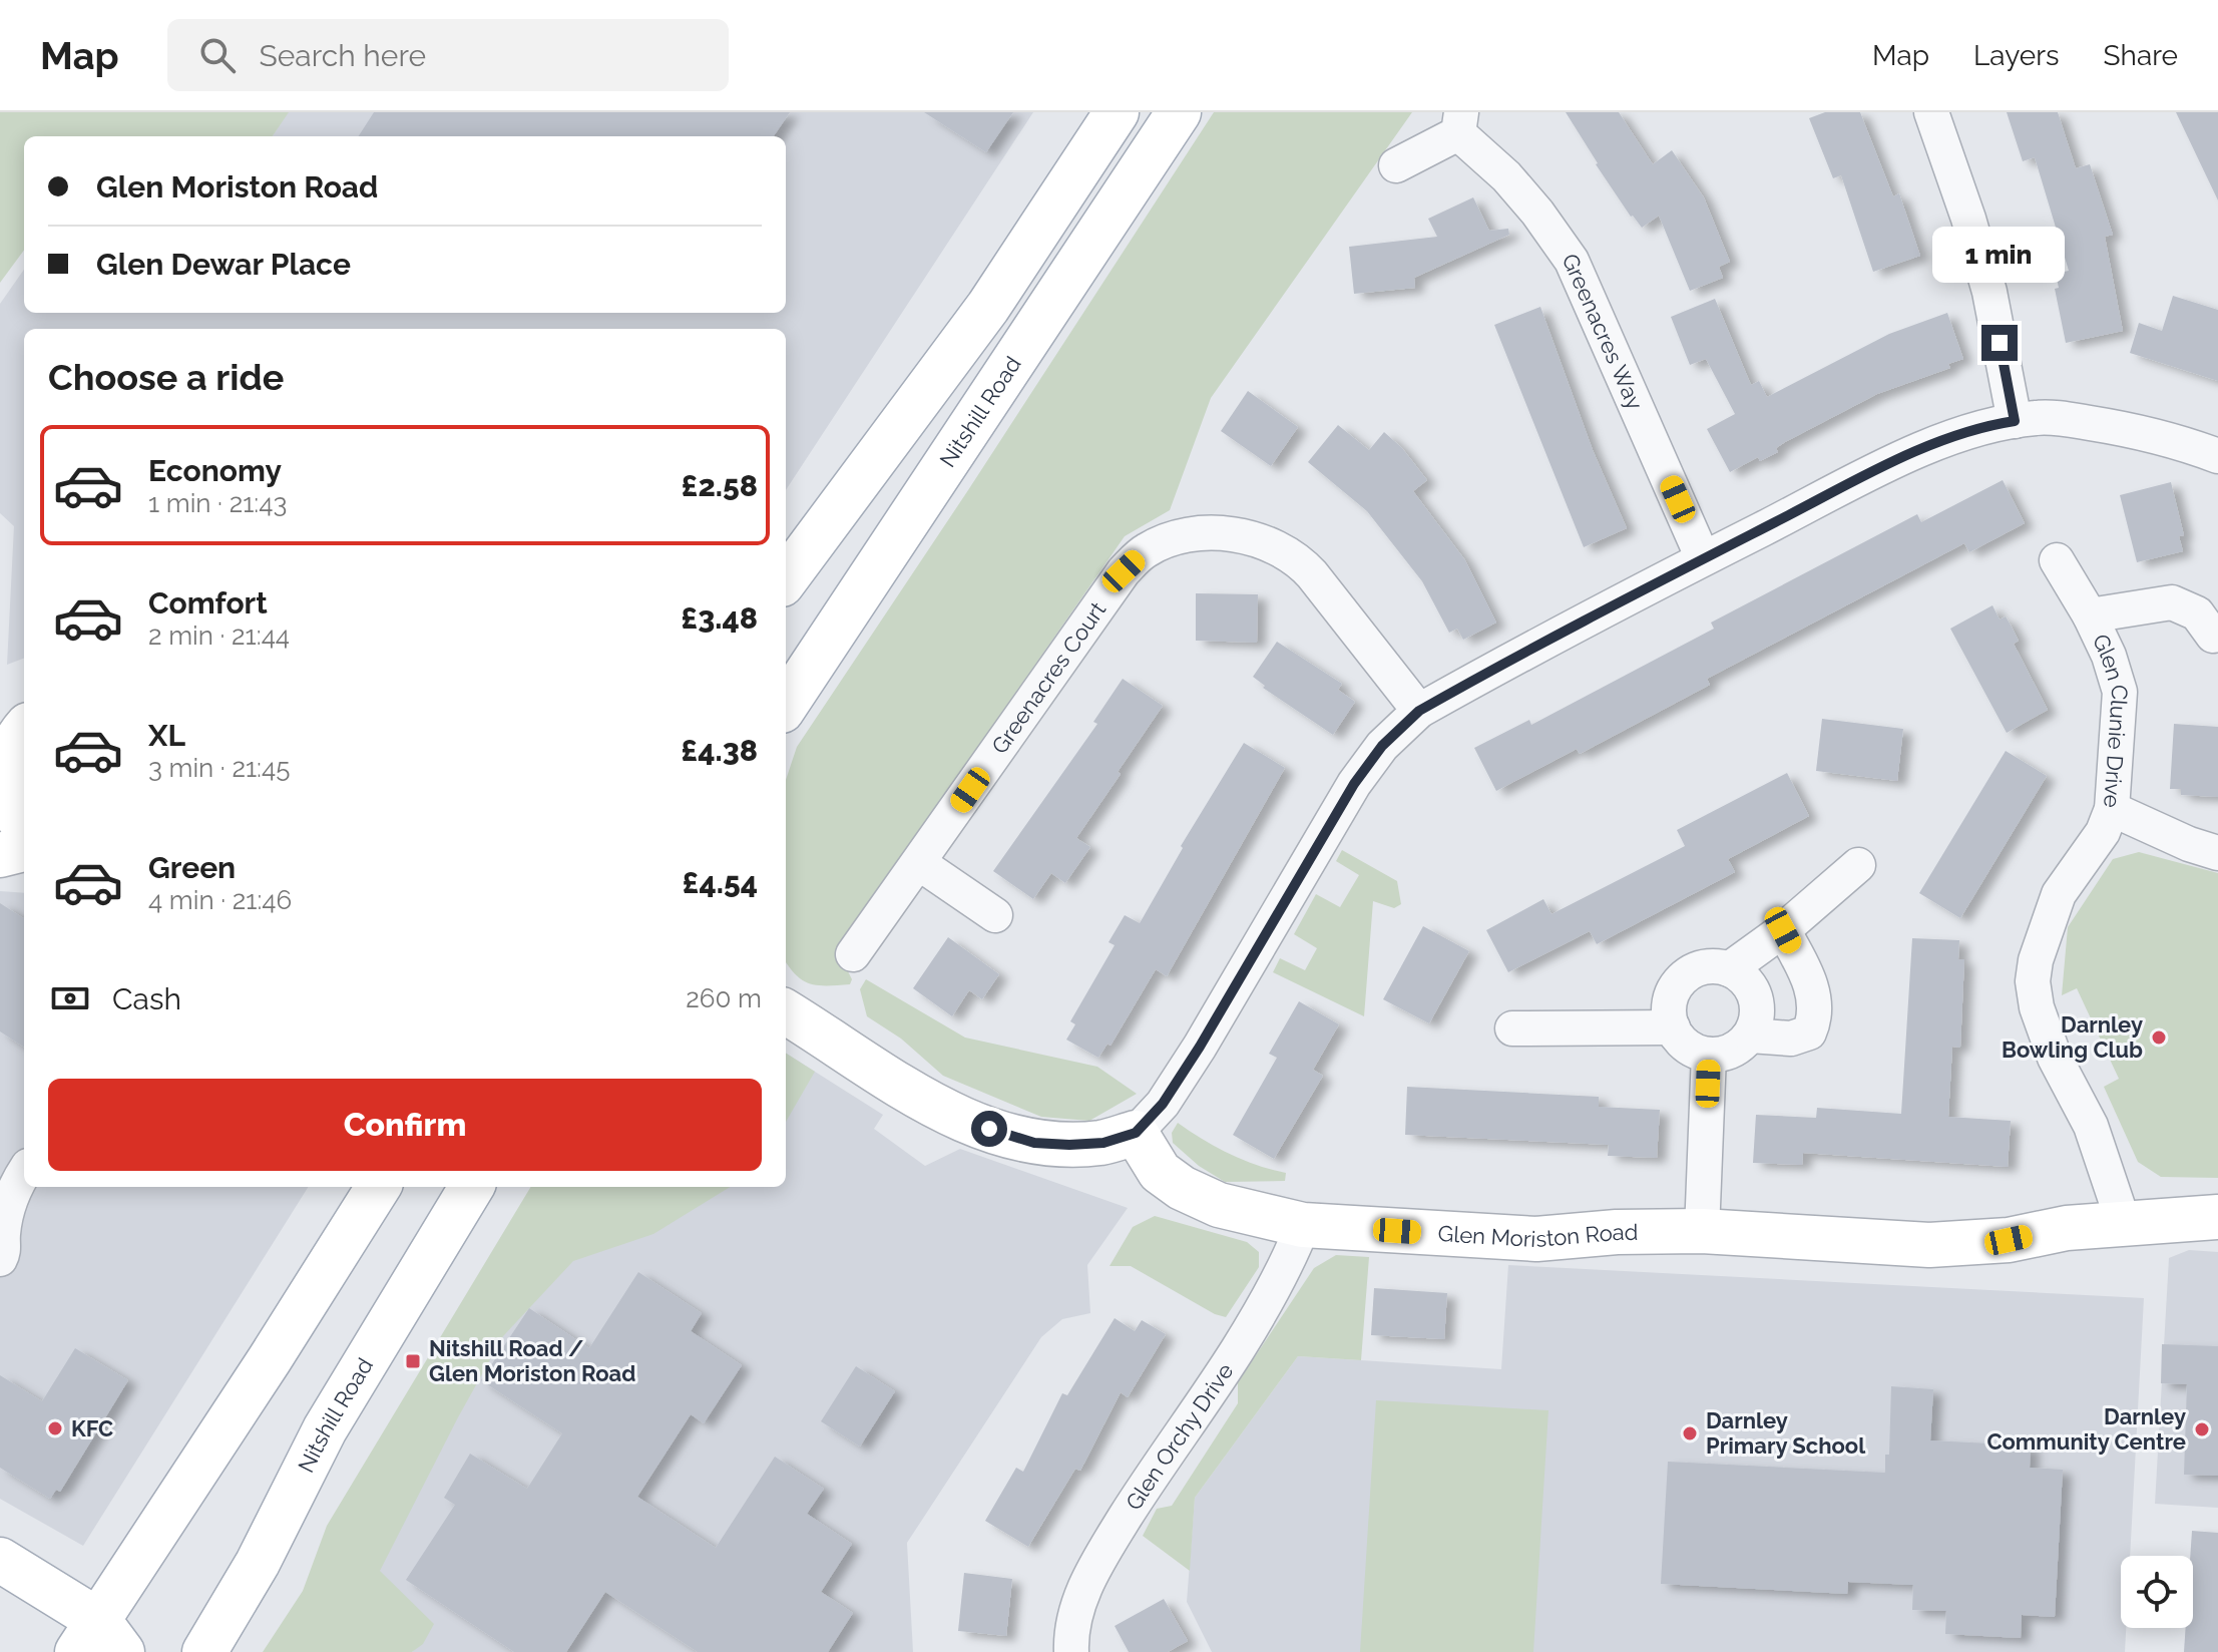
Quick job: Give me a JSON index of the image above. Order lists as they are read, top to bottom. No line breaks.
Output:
{"streets":{"main road":["Nitshill Road","Glen Moriston Road"],"street":["Greenacres Way","Greenacres Court","Glen Clunie Drive","Glen Orchy Drive"]},"crossings":[["Glen Clunie Drive","Glen Moriston Road"],["Glen Moriston Road","Glen Orchy Drive"]],"places":{"other":["Darnley Bowling Club","KFC","Darnley Community Centre","Darnley Primary School"],"transit":["Nitshill Road / Glen Moriston Road"]},"page":{"header":"Map","search":"Search here","nav":["Map","Layers","Share"],"banner":["Glen Moriston Road","Glen Dewar Place"],"bubble":"1 min","heading":"Choose a ride","list":[{"name":"Economy","note":"1 min · 21:43","value":"£2.58"},{"name":"Comfort","note":"2 min · 21:44","value":"£3.48"},{"name":"XL","note":"3 min · 21:45","value":"£4.38"},{"name":"Green","note":"4 min · 21:46","value":"£4.54"}],"pay":["Cash","260 m"],"buttons":"Confirm"}}
